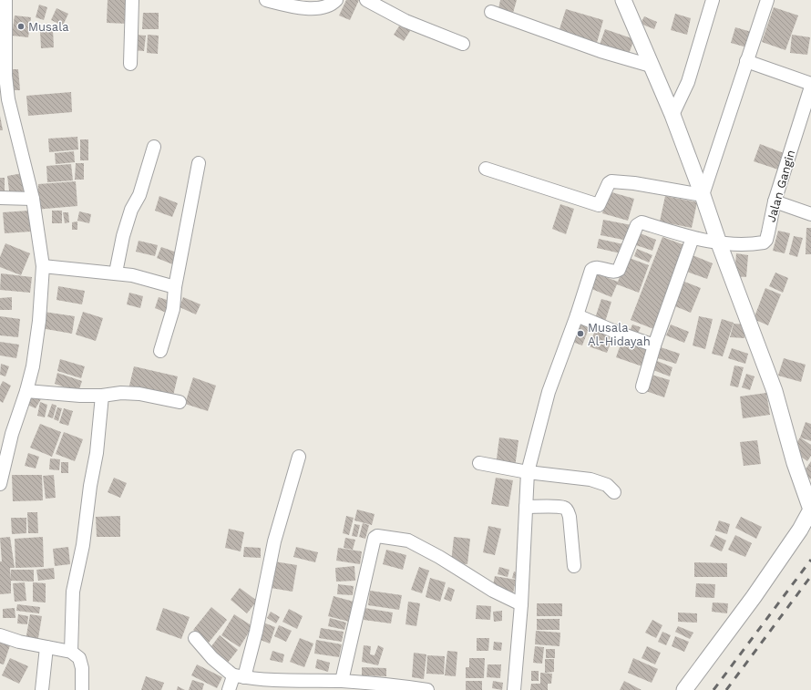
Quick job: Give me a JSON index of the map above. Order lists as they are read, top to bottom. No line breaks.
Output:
{"streets":{"street":["Jalan Gangin"]},"places":["Musala","Musala Al-Hidayah"]}
